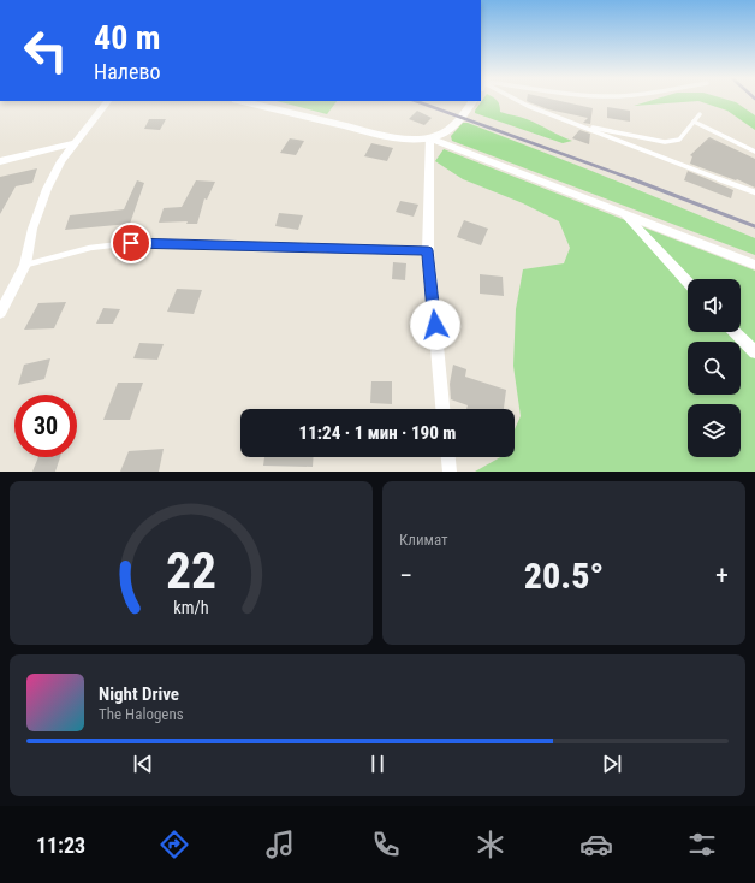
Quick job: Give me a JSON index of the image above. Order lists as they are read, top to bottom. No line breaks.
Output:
{"page":{"turn":["40 m","Налево"],"limit":"30","trip":"11:24 · 1 мин · 190 m","tile":"Климат","heat":["−","20.5°","+"],"song":["Night Drive","The Halogens"],"tabs":"11:23","gauge":["22","km/h"]}}
